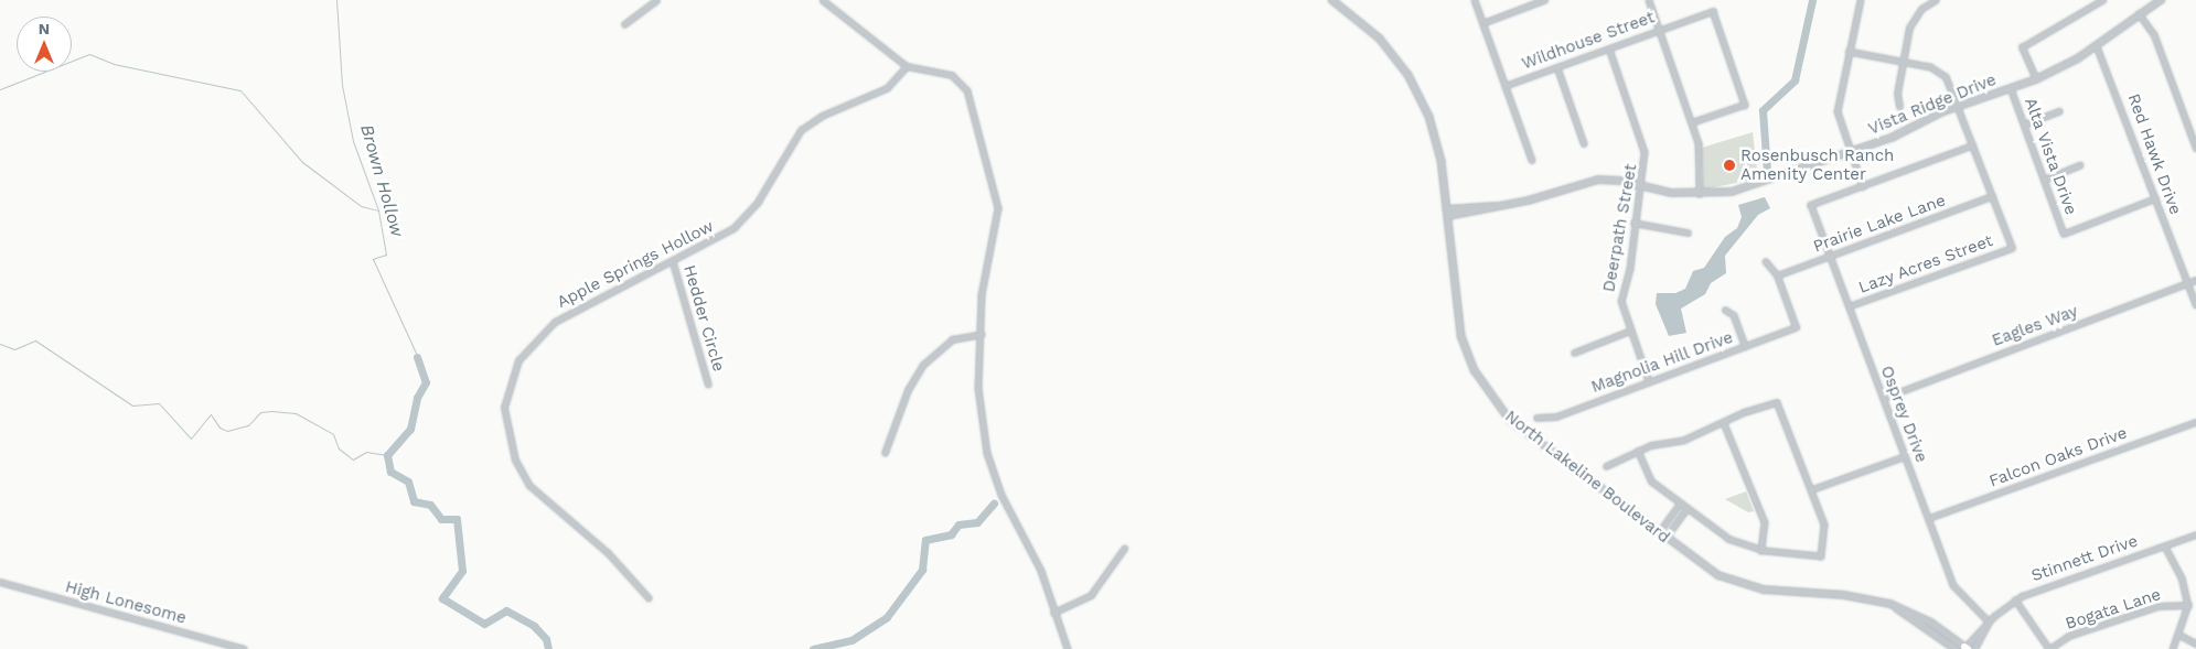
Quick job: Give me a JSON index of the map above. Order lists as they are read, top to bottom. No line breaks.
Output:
{"streets":{"street":["Wildhouse Street","Vista Ridge Drive","Red Hawk Drive","Alta Vista Drive","Prairie Lake Lane","Deerpath Street","Apple Springs Hollow","Lazy Acres Street","Hedder Circle","Eagles Way","Magnolia Hill Drive","Osprey Drive","Falcon Oaks Drive","North Lakeline Boulevard","Stinnett Drive","High Lonesome","Bogata Lane"]},"crossings":[["Wildhouse Street","Deerpath Street"],["Vista Ridge Drive","Red Hawk Drive"],["Vista Ridge Drive","Alta Vista Drive"],["Vista Ridge Drive","Deerpath Street"],["Vista Ridge Drive","North Lakeline Boulevard"],["Red Hawk Drive","Alta Vista Drive"],["Red Hawk Drive","Eagles Way"],["Prairie Lake Lane","Lazy Acres Street"],["Prairie Lake Lane","Magnolia Hill Drive"],["Prairie Lake Lane","Osprey Drive"],["Deerpath Street","Magnolia Hill Drive"],["Apple Springs Hollow","Hedder Circle"],["Lazy Acres Street","Osprey Drive"],["Eagles Way","Osprey Drive"],["Osprey Drive","Falcon Oaks Drive"],["Osprey Drive","Stinnett Drive"],["North Lakeline Boulevard","Stinnett Drive"]],"water":["Brown Hollow"],"places":["Rosenbusch Ranch Amenity Center"],"north":"top"}
